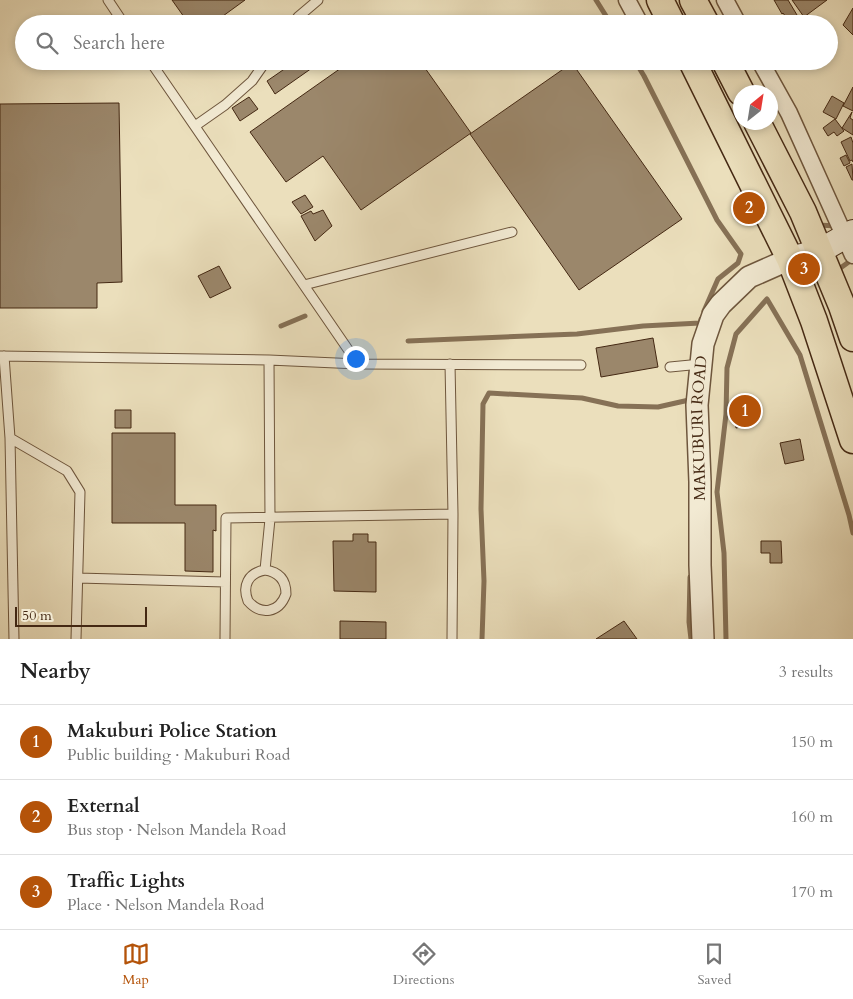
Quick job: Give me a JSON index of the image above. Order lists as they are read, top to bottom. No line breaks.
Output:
{"streets":{"street":["MAKUBURI ROAD"]},"scale_bar":"50 m","north":"top right","page":{"search":"Search here","pins":["2","3","1"],"scale":"50 m","heading":["Nearby","3 results"],"list":[{"mark":"1","name":"Makuburi Police Station","note":"Public building · Makuburi Road","value":"150 m"},{"mark":"2","name":"External","note":"Bus stop · Nelson Mandela Road","value":"160 m"},{"mark":"3","name":"Traffic Lights","note":"Place · Nelson Mandela Road","value":"170 m"}],"nav":["Map","Directions","Saved"]}}
